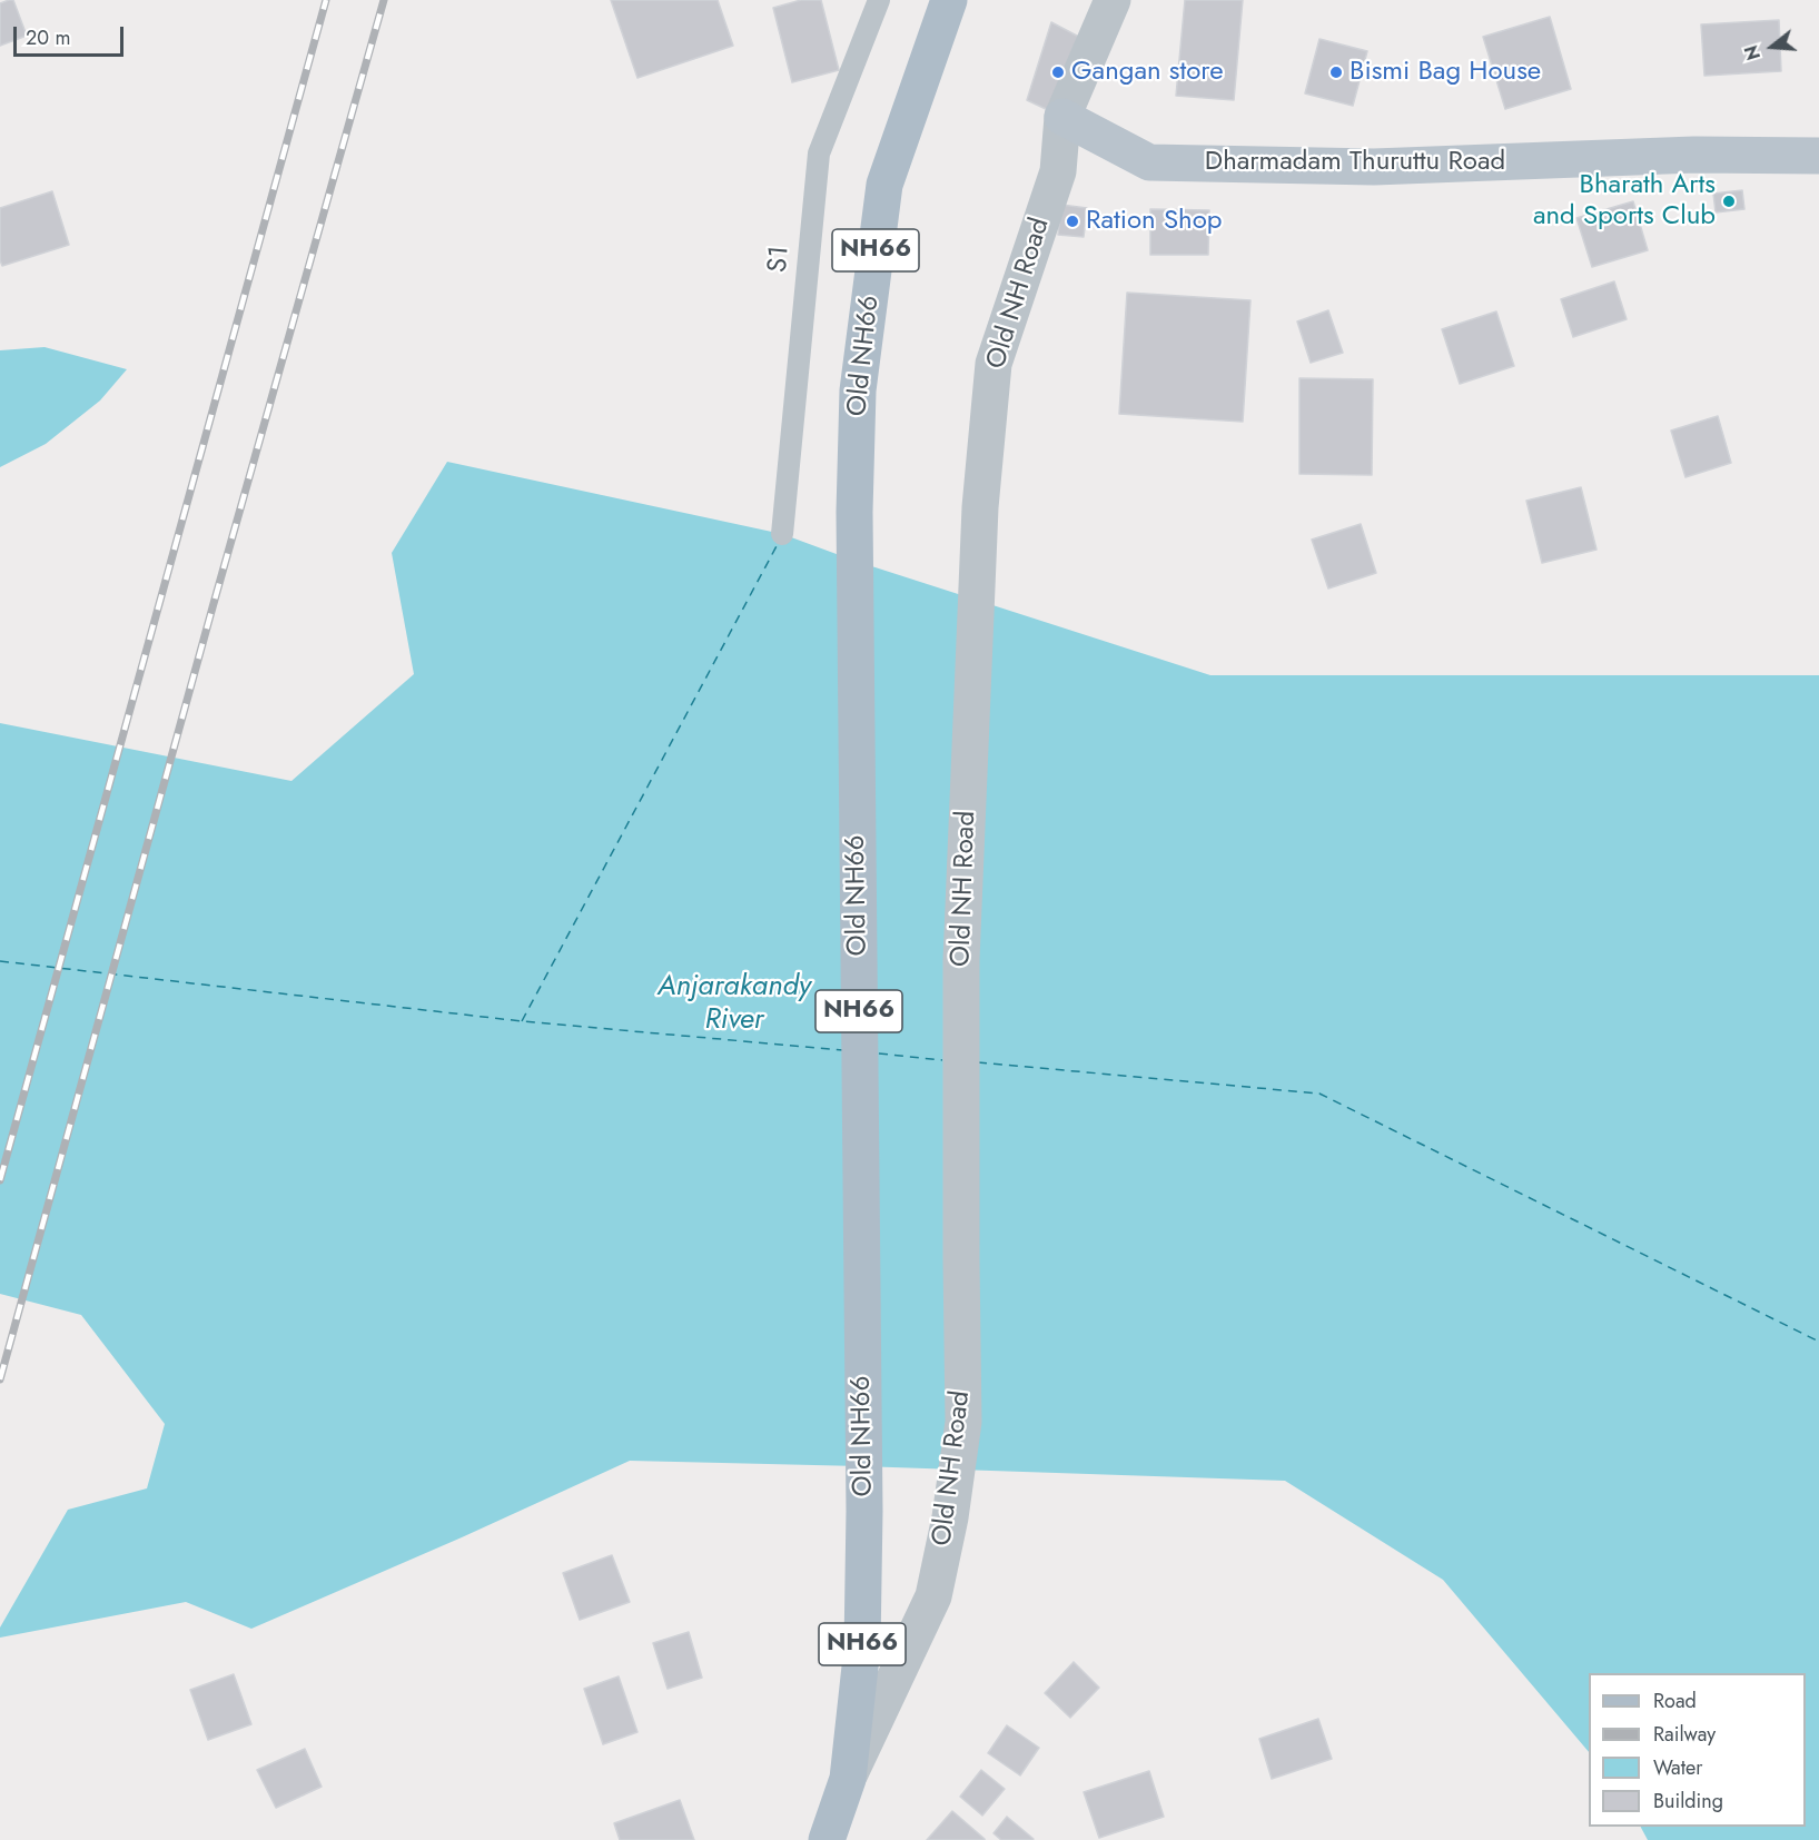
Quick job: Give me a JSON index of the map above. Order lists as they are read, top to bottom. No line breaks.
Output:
{"streets":{"main road":["Dharmadam Thuruttu Road","NH66","Old NH66"],"street":["Old NH Road"],"lane":["S1"]},"crossings":[["Dharmadam Thuruttu Road","Old NH Road"],["Old NH Road","Old NH66"]],"water":["Anjarakandy River"],"places":["Gangan store","Bismi Bag House","Bharath Arts and Sports Club","Ration Shop"],"legend":["Road","Railway","Water","Building"],"scale_bar":"20 m","north":"left"}
